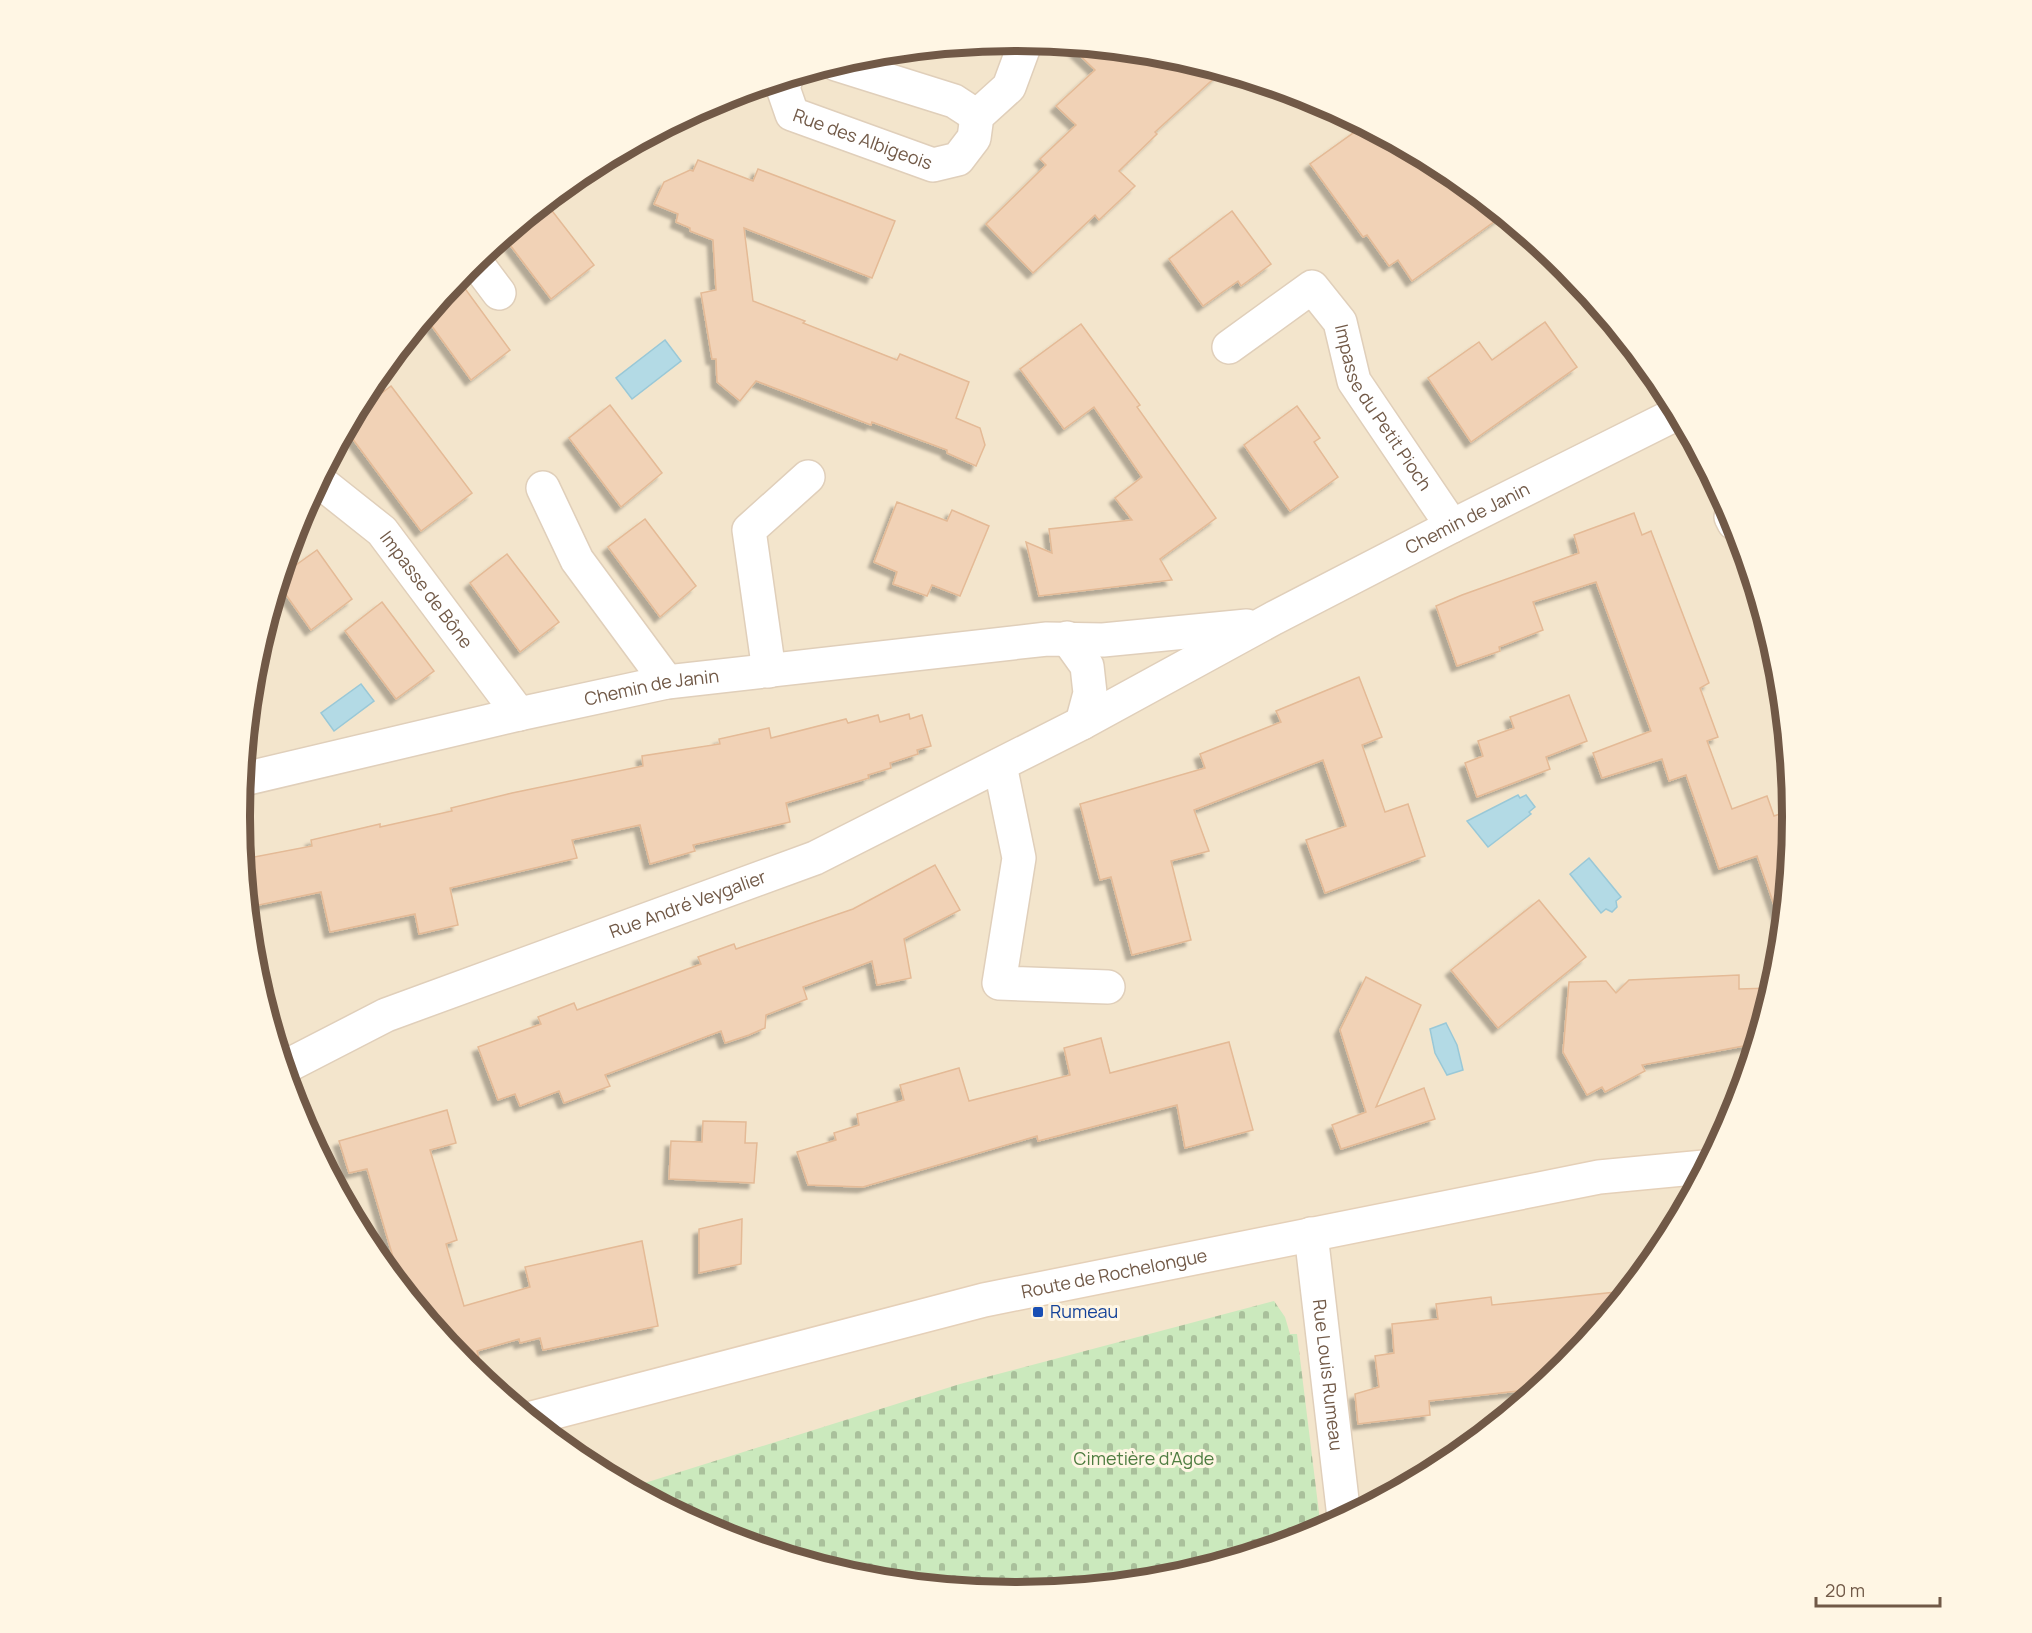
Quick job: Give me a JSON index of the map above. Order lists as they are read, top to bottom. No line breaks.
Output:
{"streets":{"street":["Rue des Albigeois","Impasse du Petit Pioch","Chemin de Janin","Impasse de Bône","Rue André Veygalier","Route de Rochelongue","Rue Louis Rumeau"]},"crossings":[["Impasse du Petit Pioch","Chemin de Janin"],["Chemin de Janin","Impasse de Bône"],["Chemin de Janin","Rue André Veygalier"],["Route de Rochelongue","Rue Louis Rumeau"]],"parks":["Cimetière d'Agde"],"places":{"transit":["Rumeau"]},"scale_bar":"20 m"}
